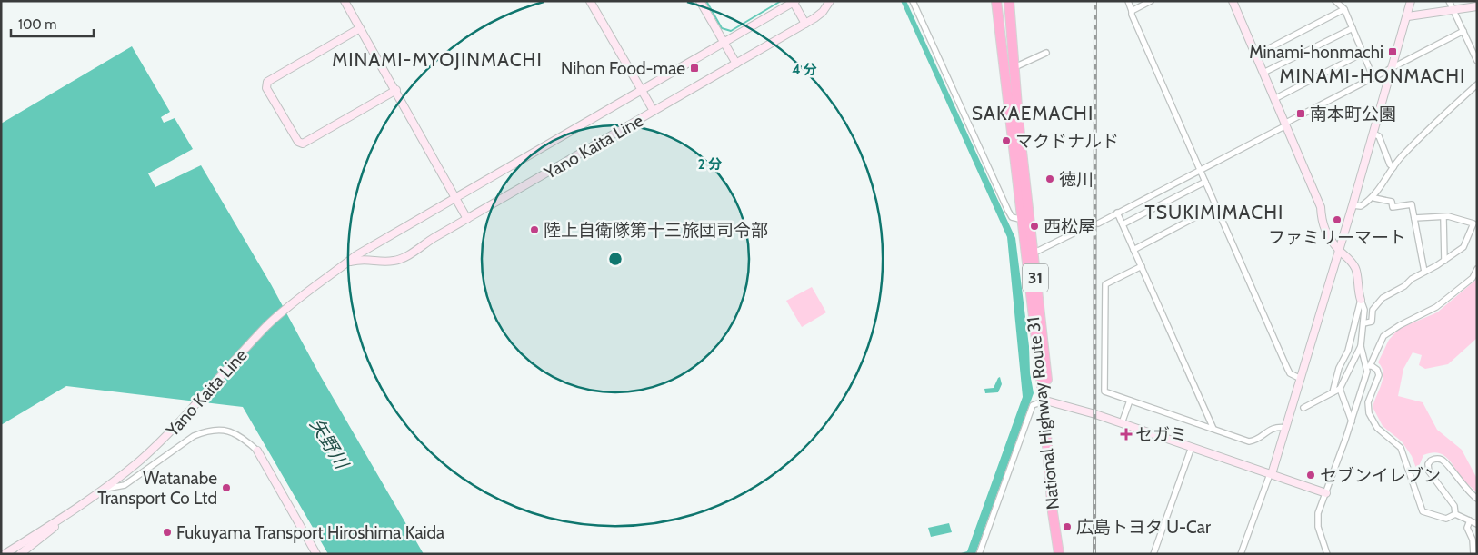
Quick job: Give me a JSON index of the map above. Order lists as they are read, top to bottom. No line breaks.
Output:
{"streets":{"highway":["31","National Highway Route 31"],"street":["Yano Kaita Line"]},"districts":["MINAMI-MYOJINMACHI","MINAMI-HONMACHI","SAKAEMACHI","TSUKIMIMACHI"],"water":["矢野川"],"places":{"transit":["Minami-honmachi","Nihon Food-mae","南本町公園"],"other":["マクドナルド","徳川","ファミリーマート","西松屋","陸上自衛隊第十三旅団司令部","セブンイレブン","Watanabe Transport Co Ltd","広島トヨタ U-Car","Fukuyama Transport Hiroshima Kaida"],"health":["セガミ"]},"scale_bar":"100 m","rings":["4 分","2 分"]}
